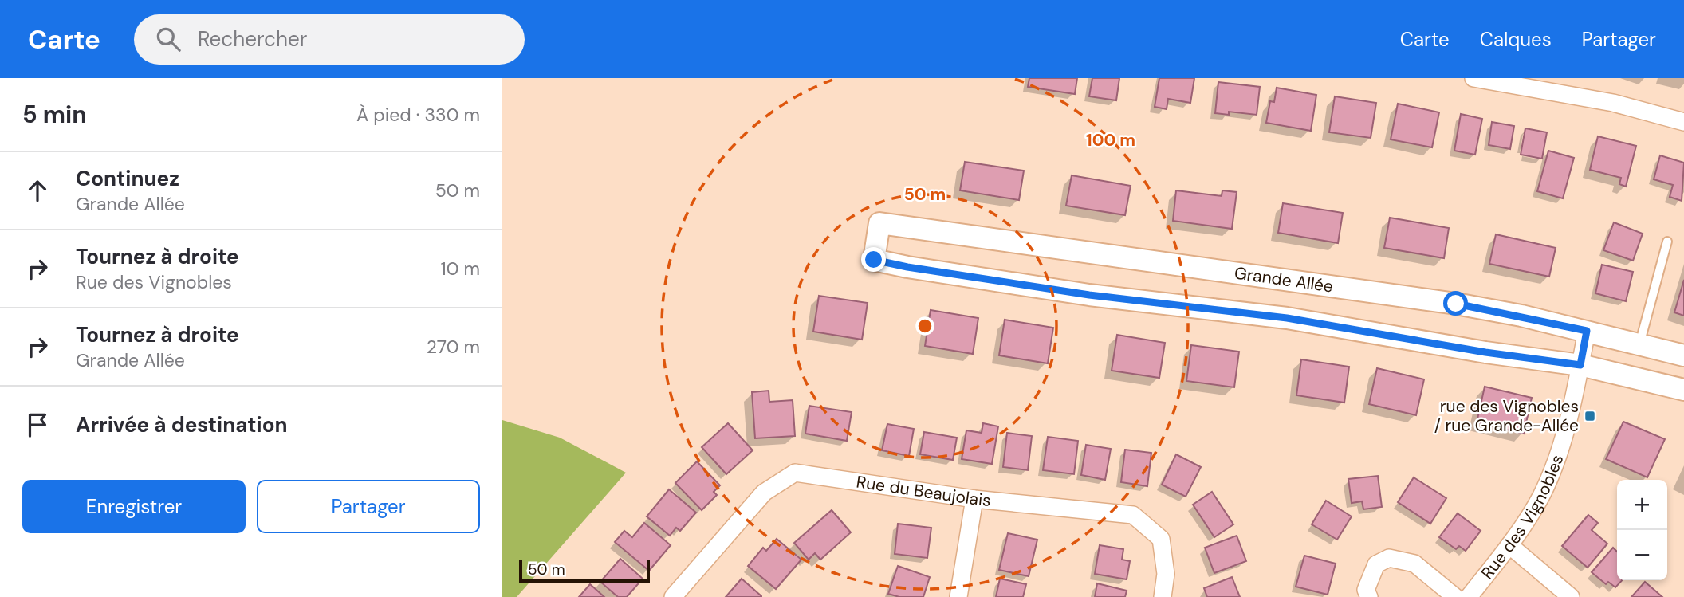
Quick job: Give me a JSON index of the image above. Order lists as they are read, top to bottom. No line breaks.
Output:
{"streets":{"street":["Grande Allée","Rue du Beaujolais","Rue des Vignobles"]},"crossings":[["Grande Allée","Rue des Vignobles"]],"places":{"transit":["rue des Vignobles / rue Grande-Allée"]},"scale_bar":"50 m","page":{"header":"Carte","search":"Rechercher","nav":["Carte","Calques","Partager"],"heading":["5 min","À pied · 330 m"],"list":[["Continuez","Grande Allée","50 m"],["Tournez à droite","Rue des Vignobles","10 m"],["Tournez à droite","Grande Allée","270 m"],"Arrivée à destination"],"buttons":["Enregistrer","Partager"],"map_buttons":["+","−"],"scale":"50 m"},"rings":["100 m","50 m"]}
